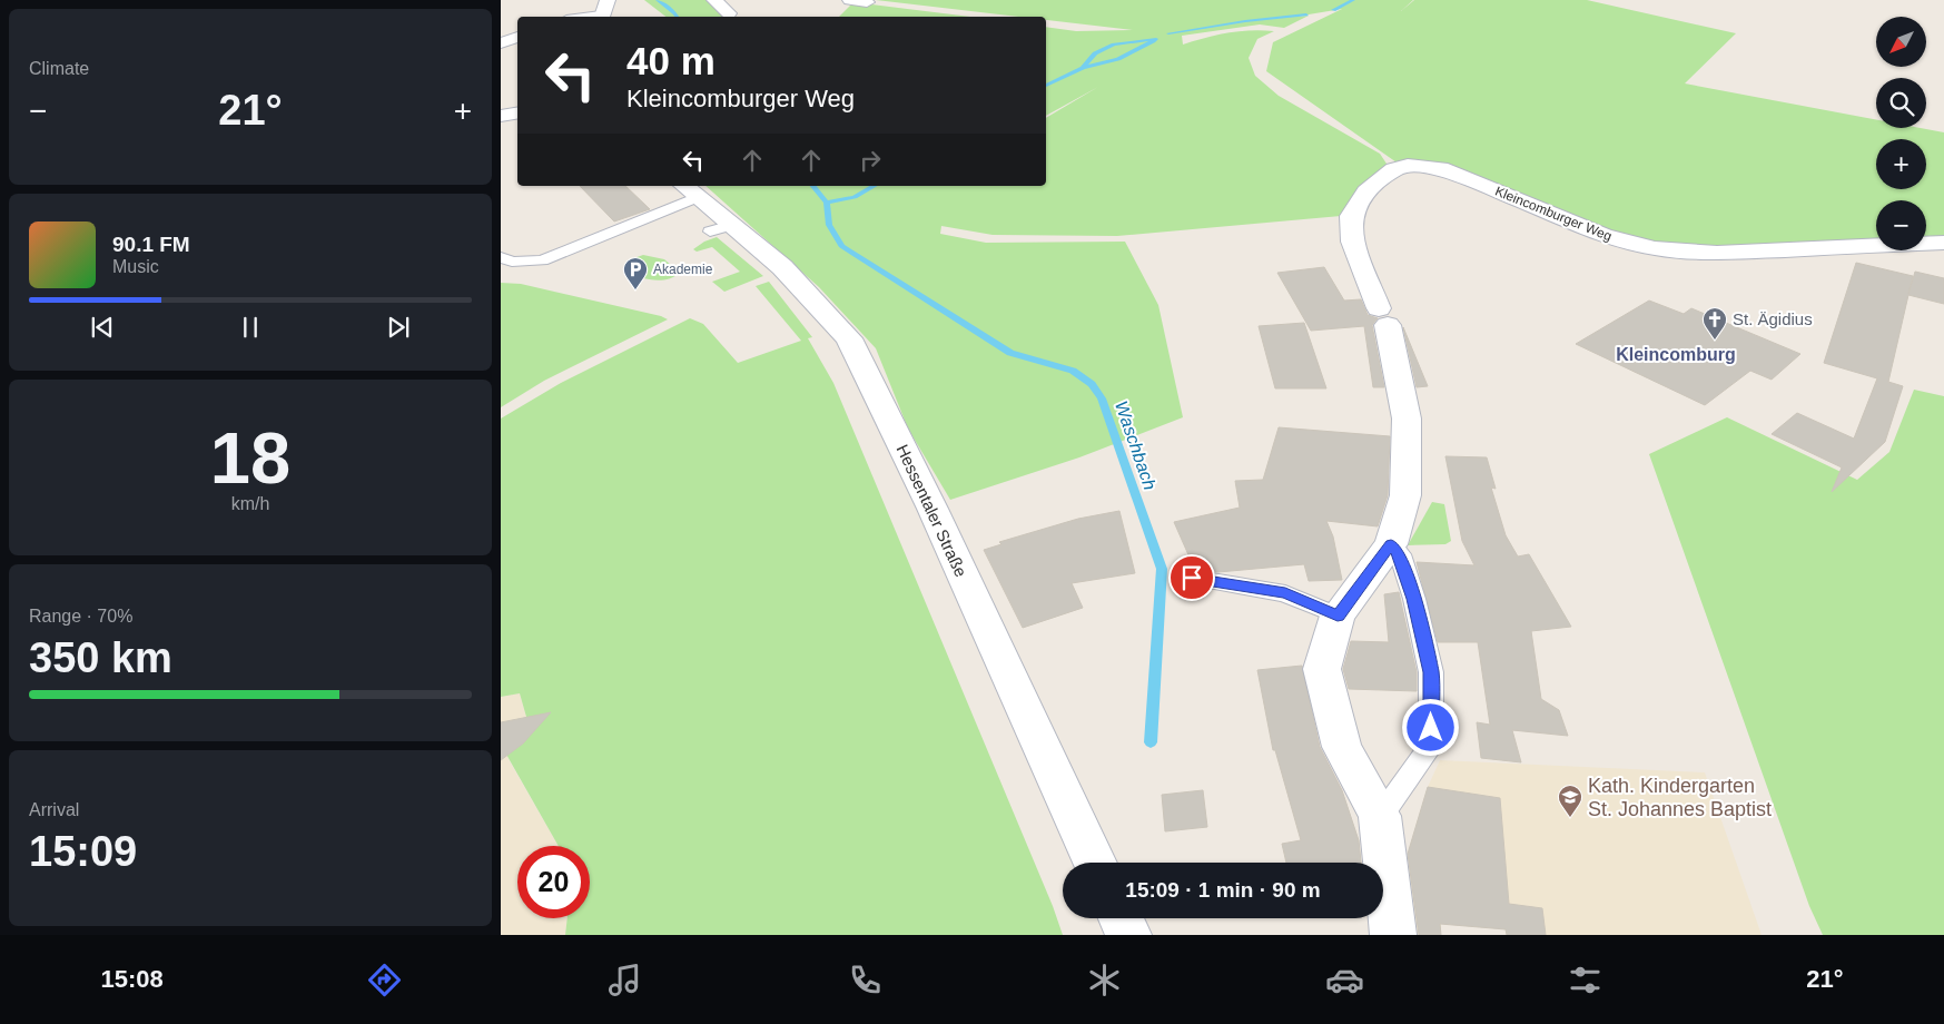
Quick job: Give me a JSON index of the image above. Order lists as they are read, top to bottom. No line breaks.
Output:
{"streets":{"street":["Kleincomburger Weg","Hessentaler Straße"]},"districts":["Kleincomburg"],"water":["Waschbach"],"places":{"parking":["Akademie"],"church":["St. Ägidius"],"school or university":["Kath. Kindergarten St. Johannes Baptist"]},"north":"bottom left","page":{"tile":["Climate",["18","km/h"],["Range · 70%","350 km"],["Arrival","15:09"]],"map_buttons":["+","−"],"turn":["40 m","Kleincomburger Weg"],"heat":["−","21°","+"],"song":["90.1 FM","Music"],"limit":"20","trip":"15:09 · 1 min · 90 m","tabs":["15:08","21°"]}}
